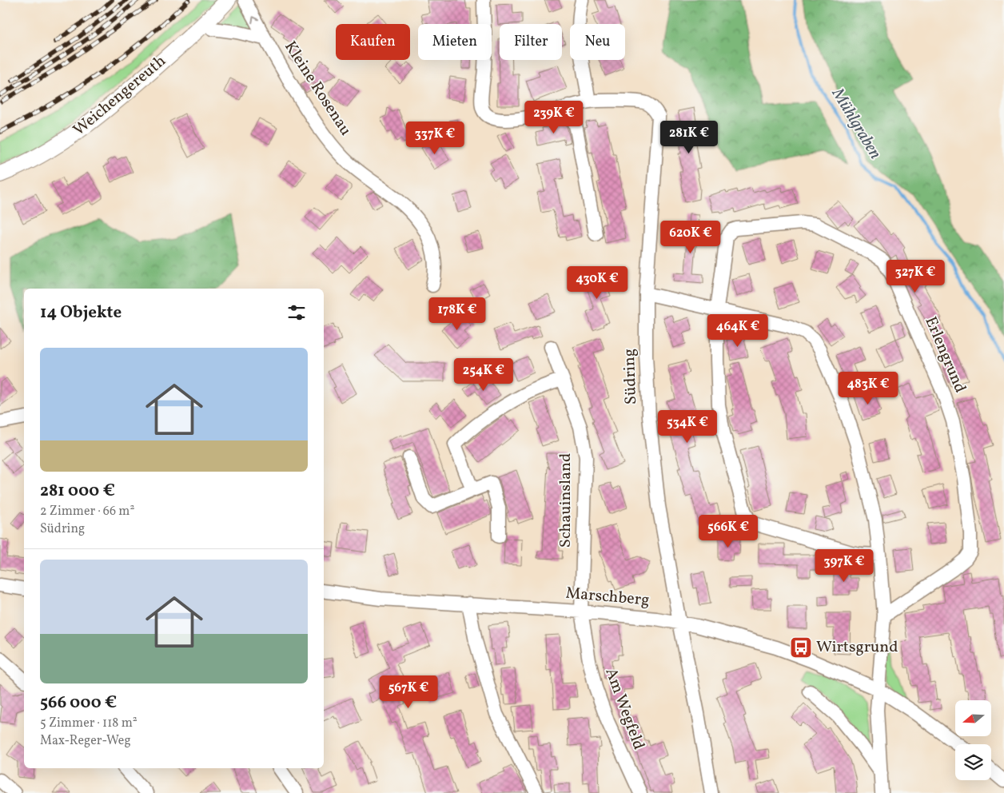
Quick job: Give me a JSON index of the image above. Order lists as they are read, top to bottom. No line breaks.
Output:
{"streets":{"main road":["Weichengereuth"],"street":["Kleine Rosenau","Erlengrund","Südring","Schauinsland","Marschberg","Am Wegfeld"]},"crossings":[["Kleine Rosenau","Weichengereuth"],["Südring","Marschberg"],["Schauinsland","Marschberg"],["Schauinsland","Am Wegfeld"],["Marschberg","Am Wegfeld"]],"water":["Mühlgraben"],"places":{"bus stop":["Wirtsgrund"]},"north":"left","page":{"chip":["Kaufen","Mieten","Filter","Neu"],"price":["239K €","281K €","337K €","620K €","327K €","430K €","178K €","464K €","254K €","483K €","534K €","566K €","397K €","567K €"],"heading":"14 Objekte","list":[{"name":"281 000 €","note":"2 Zimmer · 66 m² · Südring"},{"name":"566 000 €","note":"5 Zimmer · 118 m² · Max-Reger-Weg"}]}}
